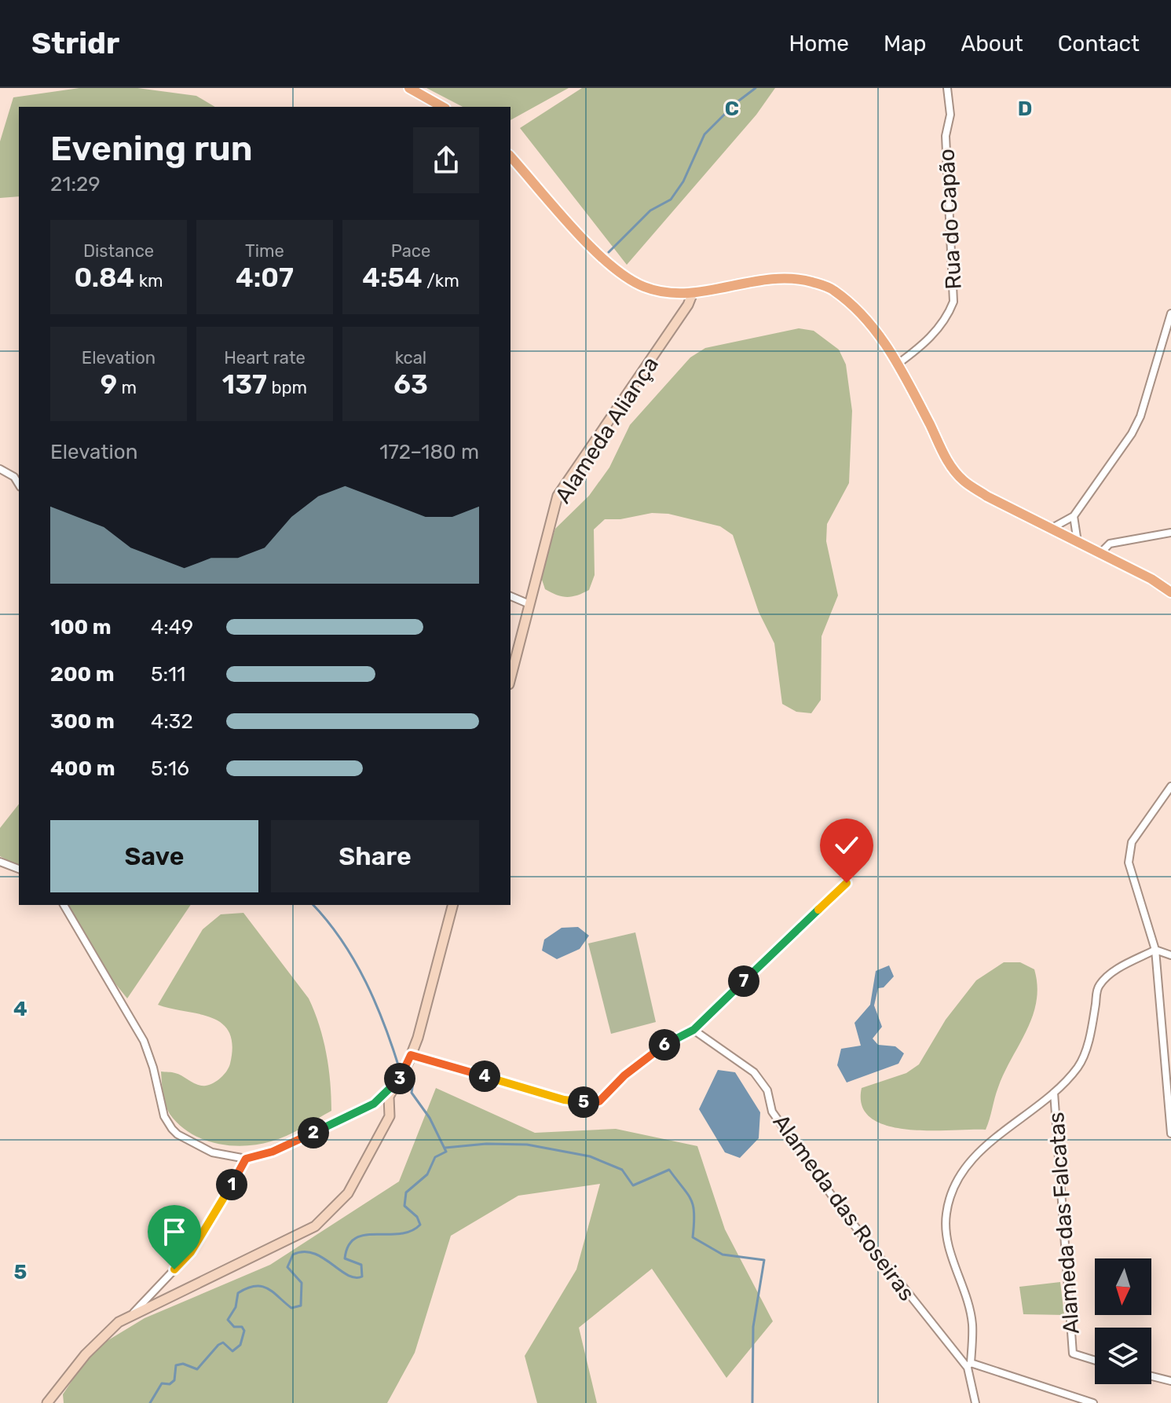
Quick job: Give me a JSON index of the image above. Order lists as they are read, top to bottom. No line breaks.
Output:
{"streets":{"street":["Rua do Capão","Alameda Aliança","Alameda das Roseiras","Alameda das Falcatas"]},"north":"bottom","page":{"header":"Stridr","nav":["Home","Map","About","Contact"],"heading":["Evening run","21:29"],"stats":[["Distance","0.84 km"],["Time","4:07"],["Pace","4:54 /km"],["Elevation","9 m"],["Heart rate","137 bpm"],["kcal","63"]],"chart":["Elevation","172–180 m"],"list":[{"name":"100 m","note":"4:49"},{"name":"200 m","note":"5:11"},{"name":"300 m","note":"4:32"},{"name":"400 m","note":"5:16"}],"buttons":["Save","Share"],"pins":["7","6","4","3","5","2","1"]},"grid":{"columns":["C","D"],"rows":["4","5"]}}
